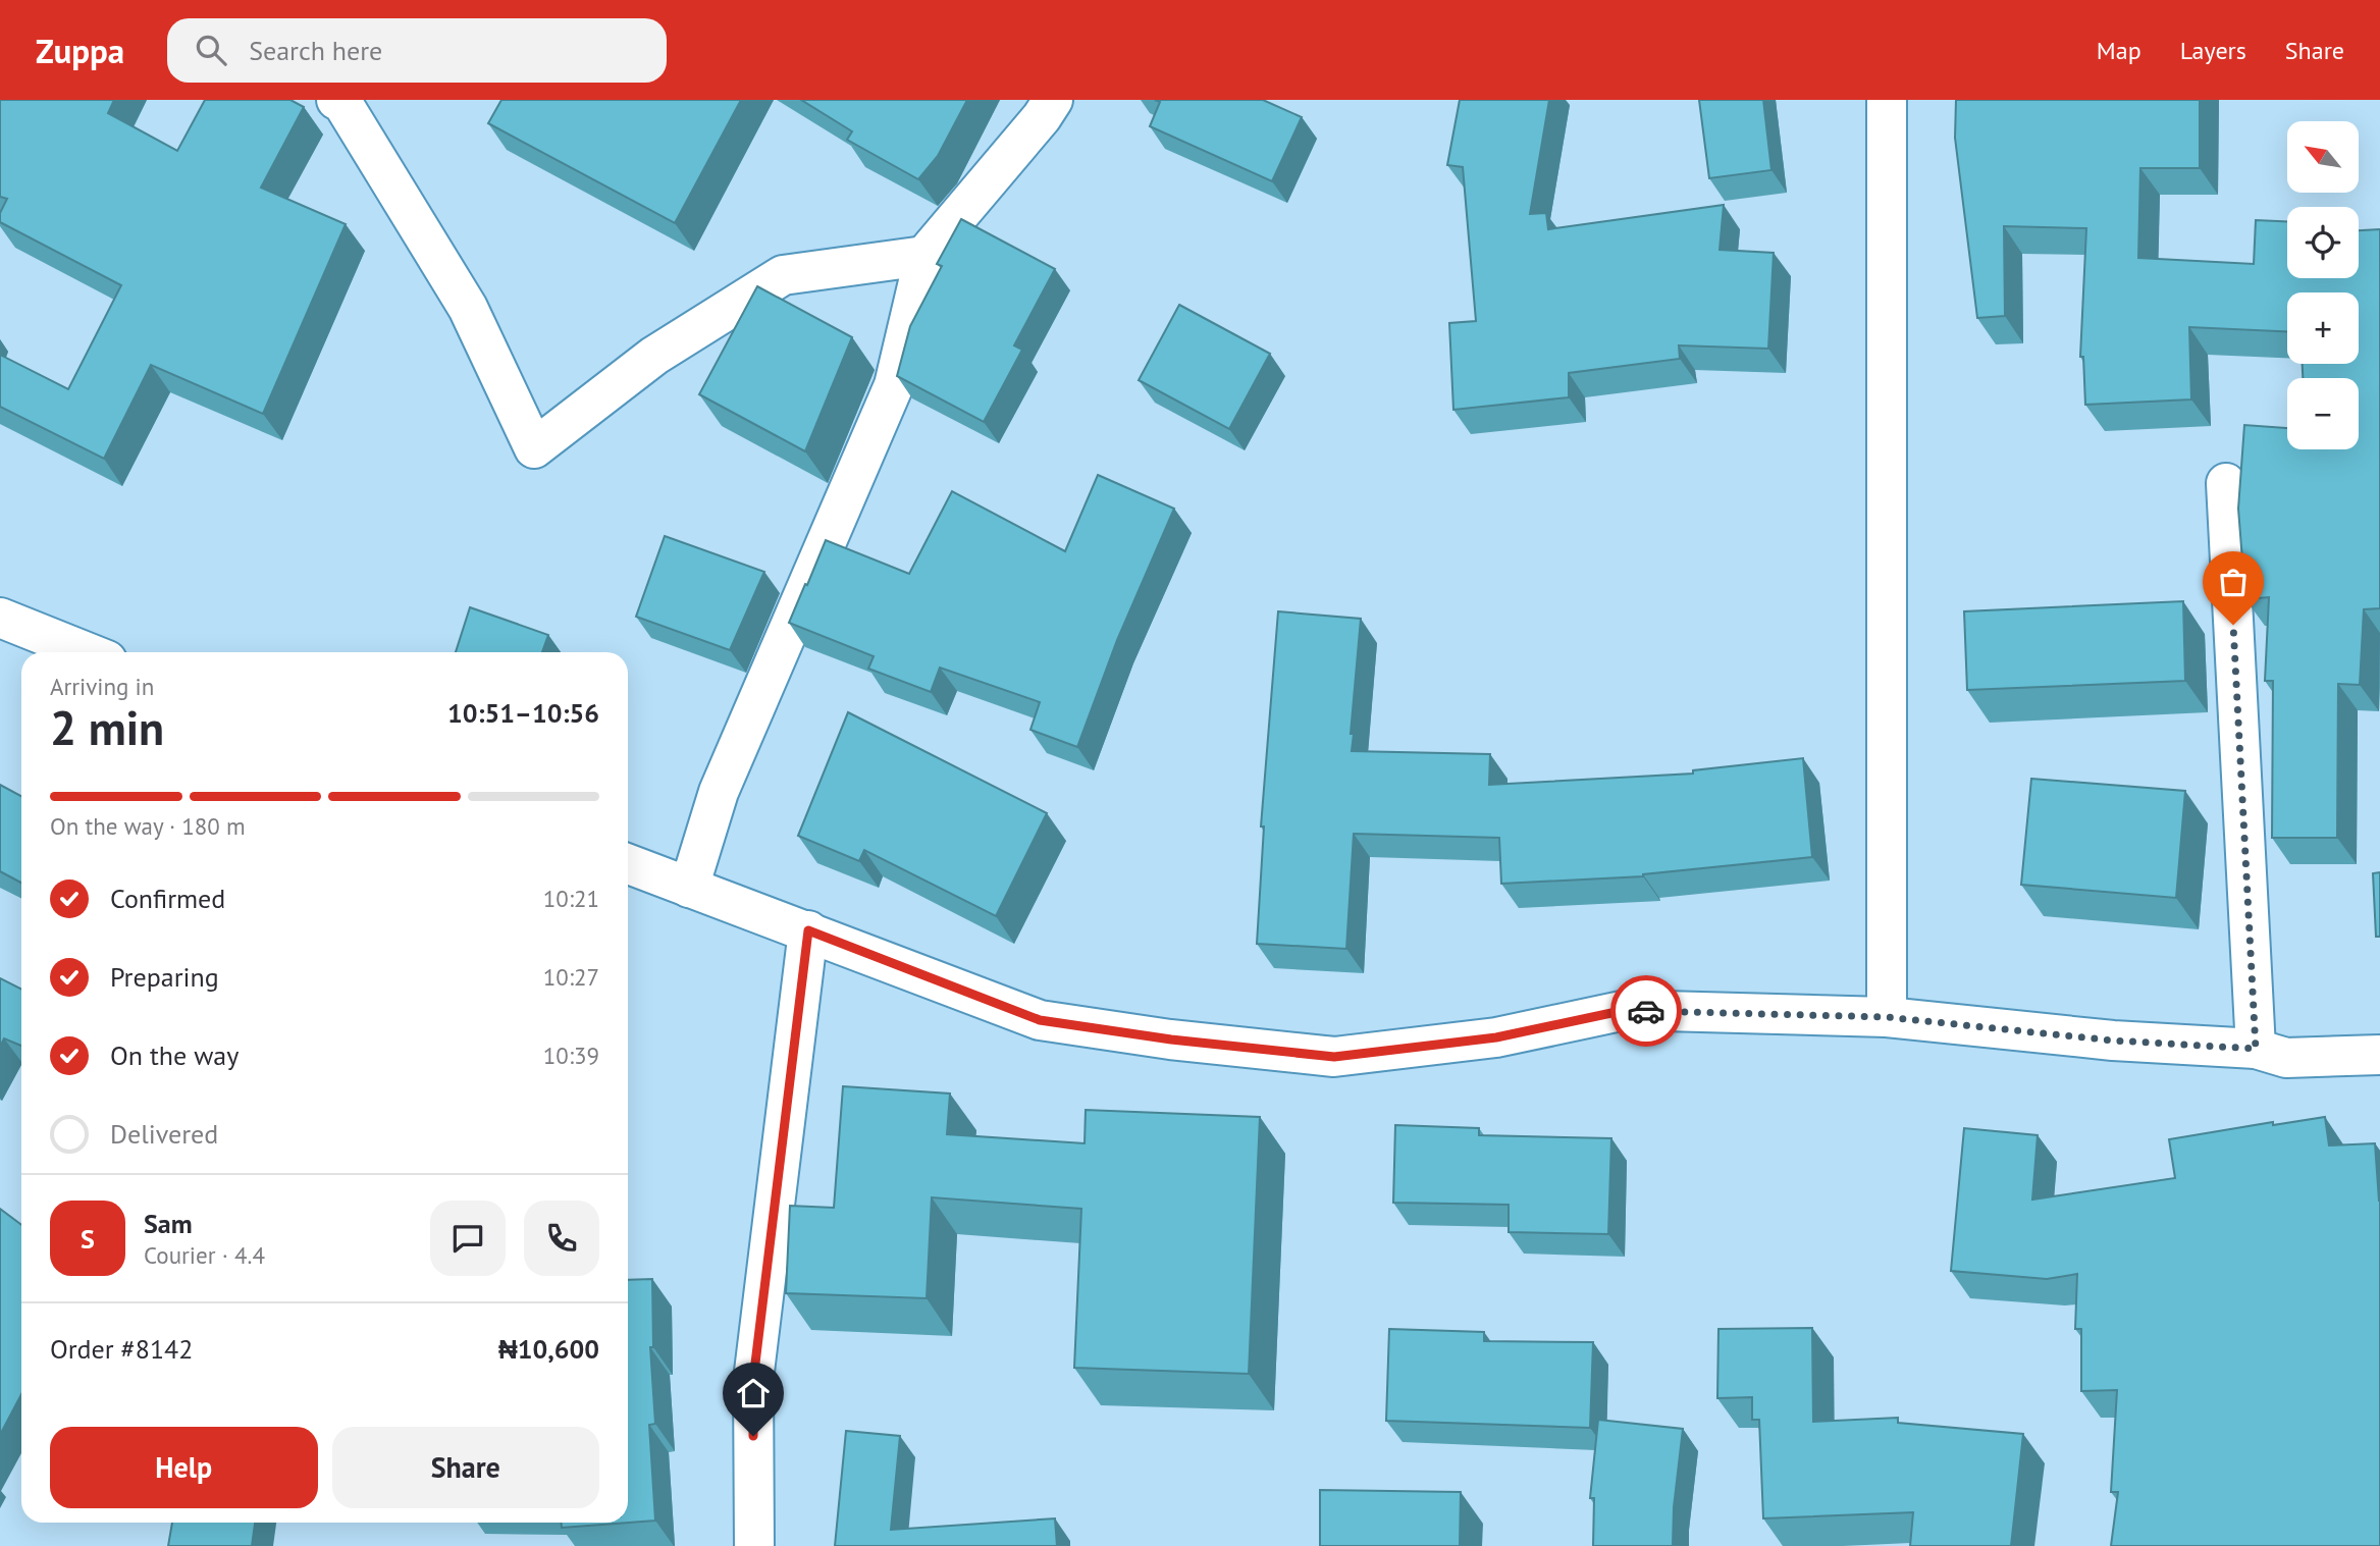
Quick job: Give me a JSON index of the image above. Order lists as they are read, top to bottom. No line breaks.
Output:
{"north":"top left","page":{"header":"Zuppa","search":"Search here","nav":["Map","Layers","Share"],"map_buttons":["+","−"],"heading":["2 min","Arriving in","10:51–10:56"],"panel":["Sam","Courier · 4.4","Order #8142","₦10,600"],"bar":"On the way · 180 m","list":[["Confirmed","10:21"],["Preparing","10:27"],["On the way","10:39"],"Delivered"],"round":"S","buttons":["Help","Share"]}}
